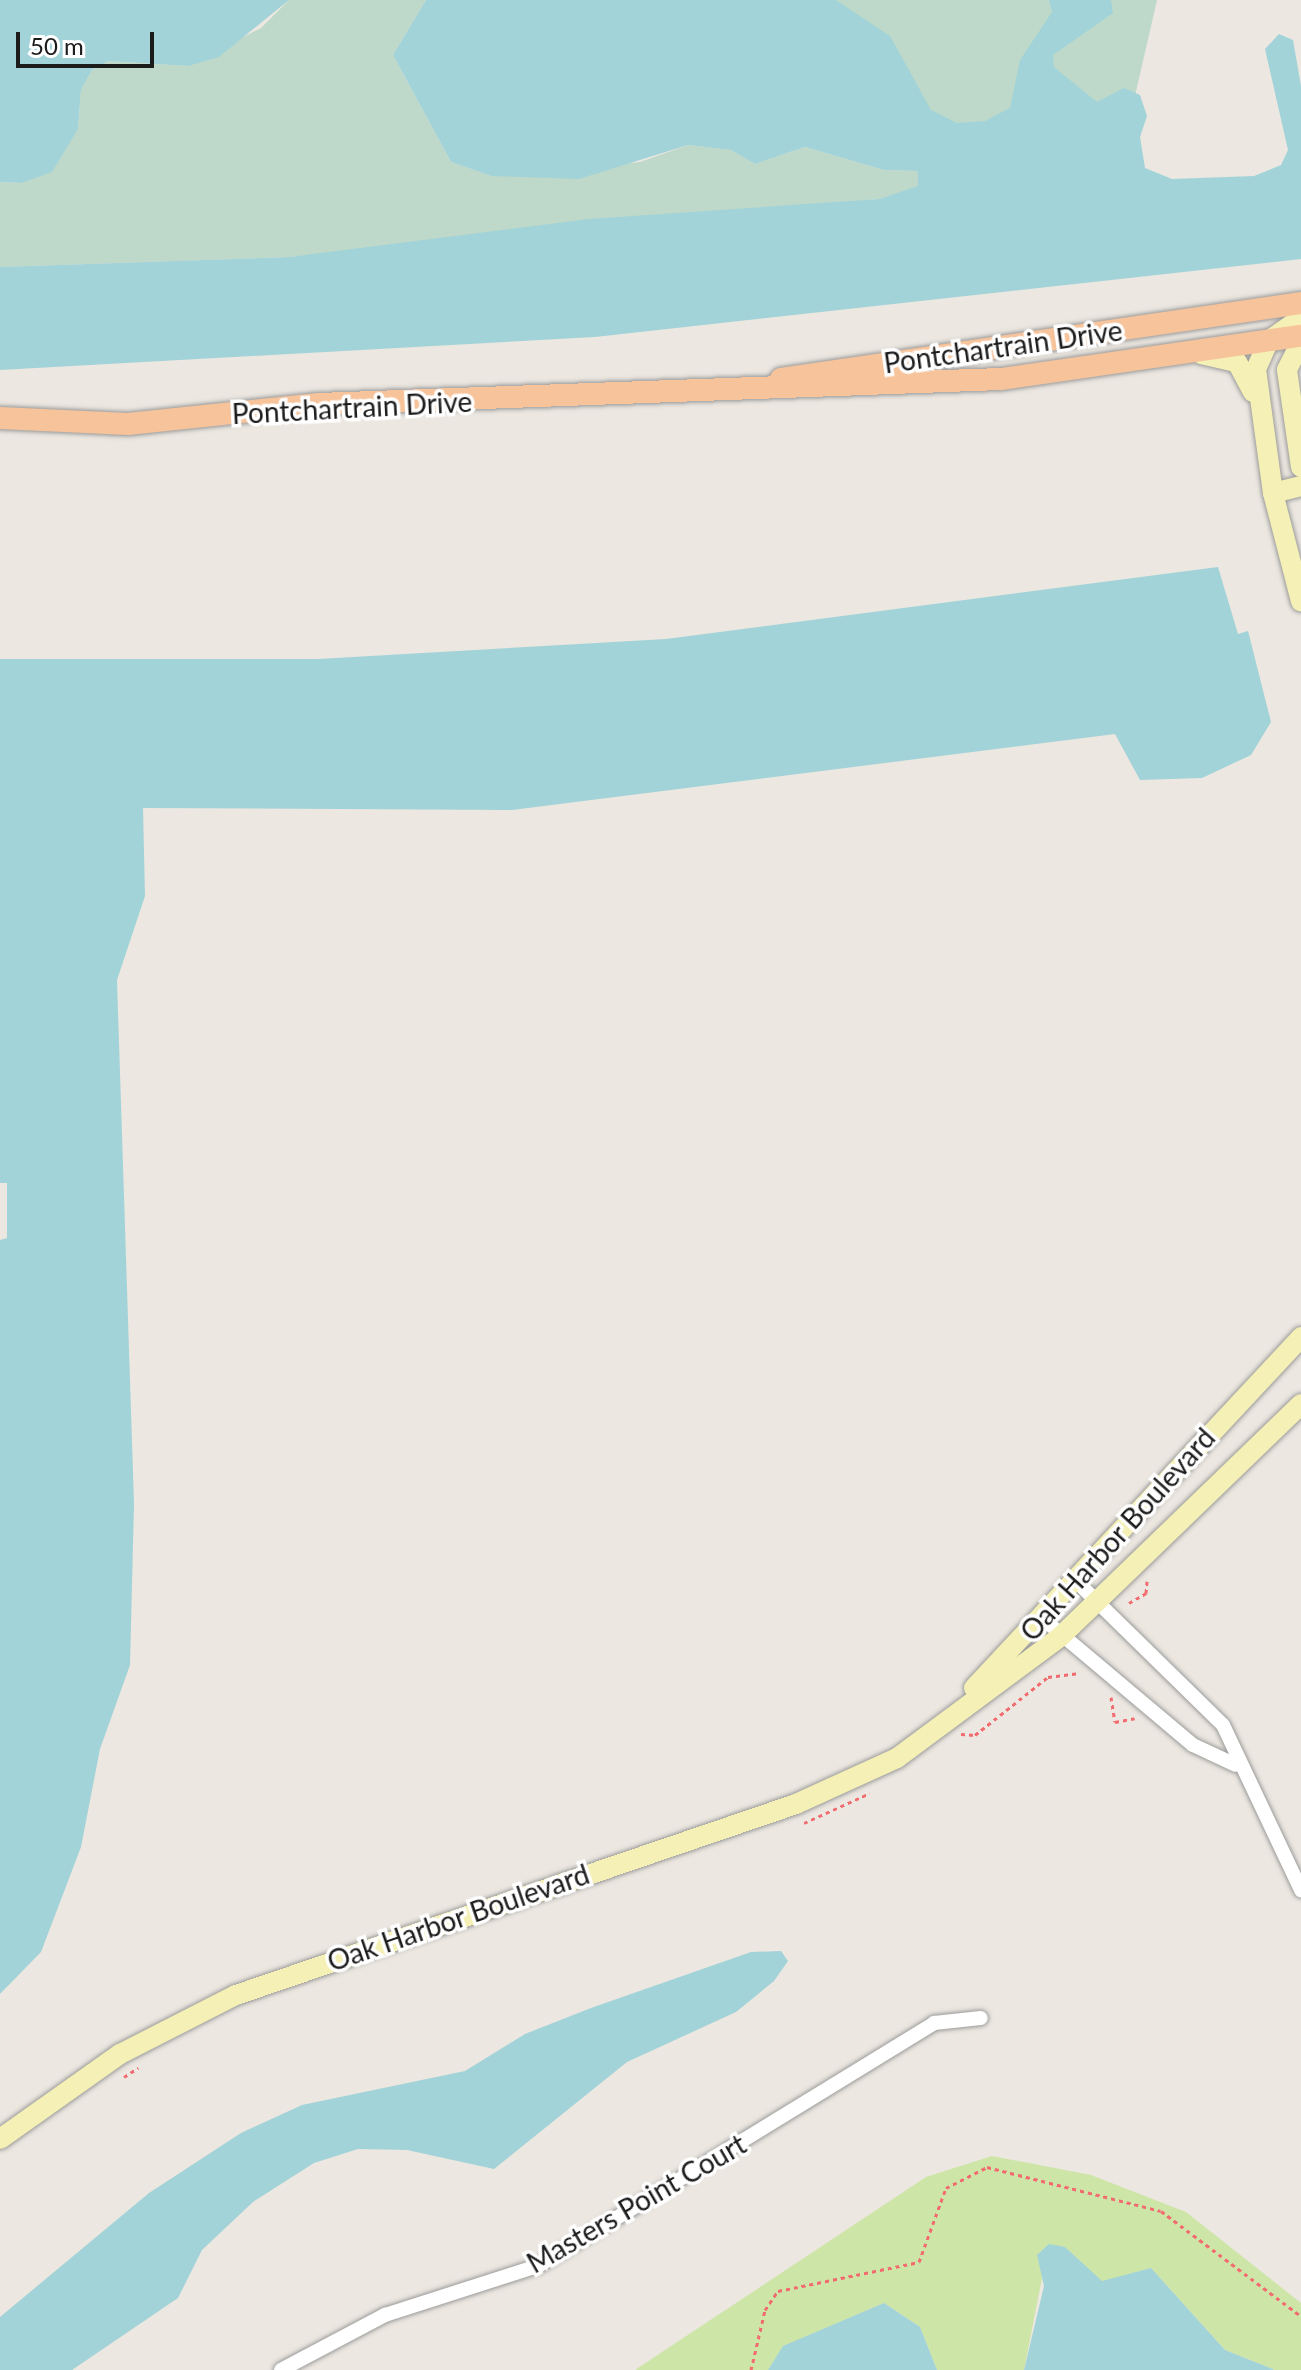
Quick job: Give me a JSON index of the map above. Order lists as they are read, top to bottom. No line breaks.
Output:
{"streets":{"main road":["Pontchartrain Drive"],"street":["Oak Harbor Boulevard","Masters Point Court"]},"scale_bar":"50 m"}
